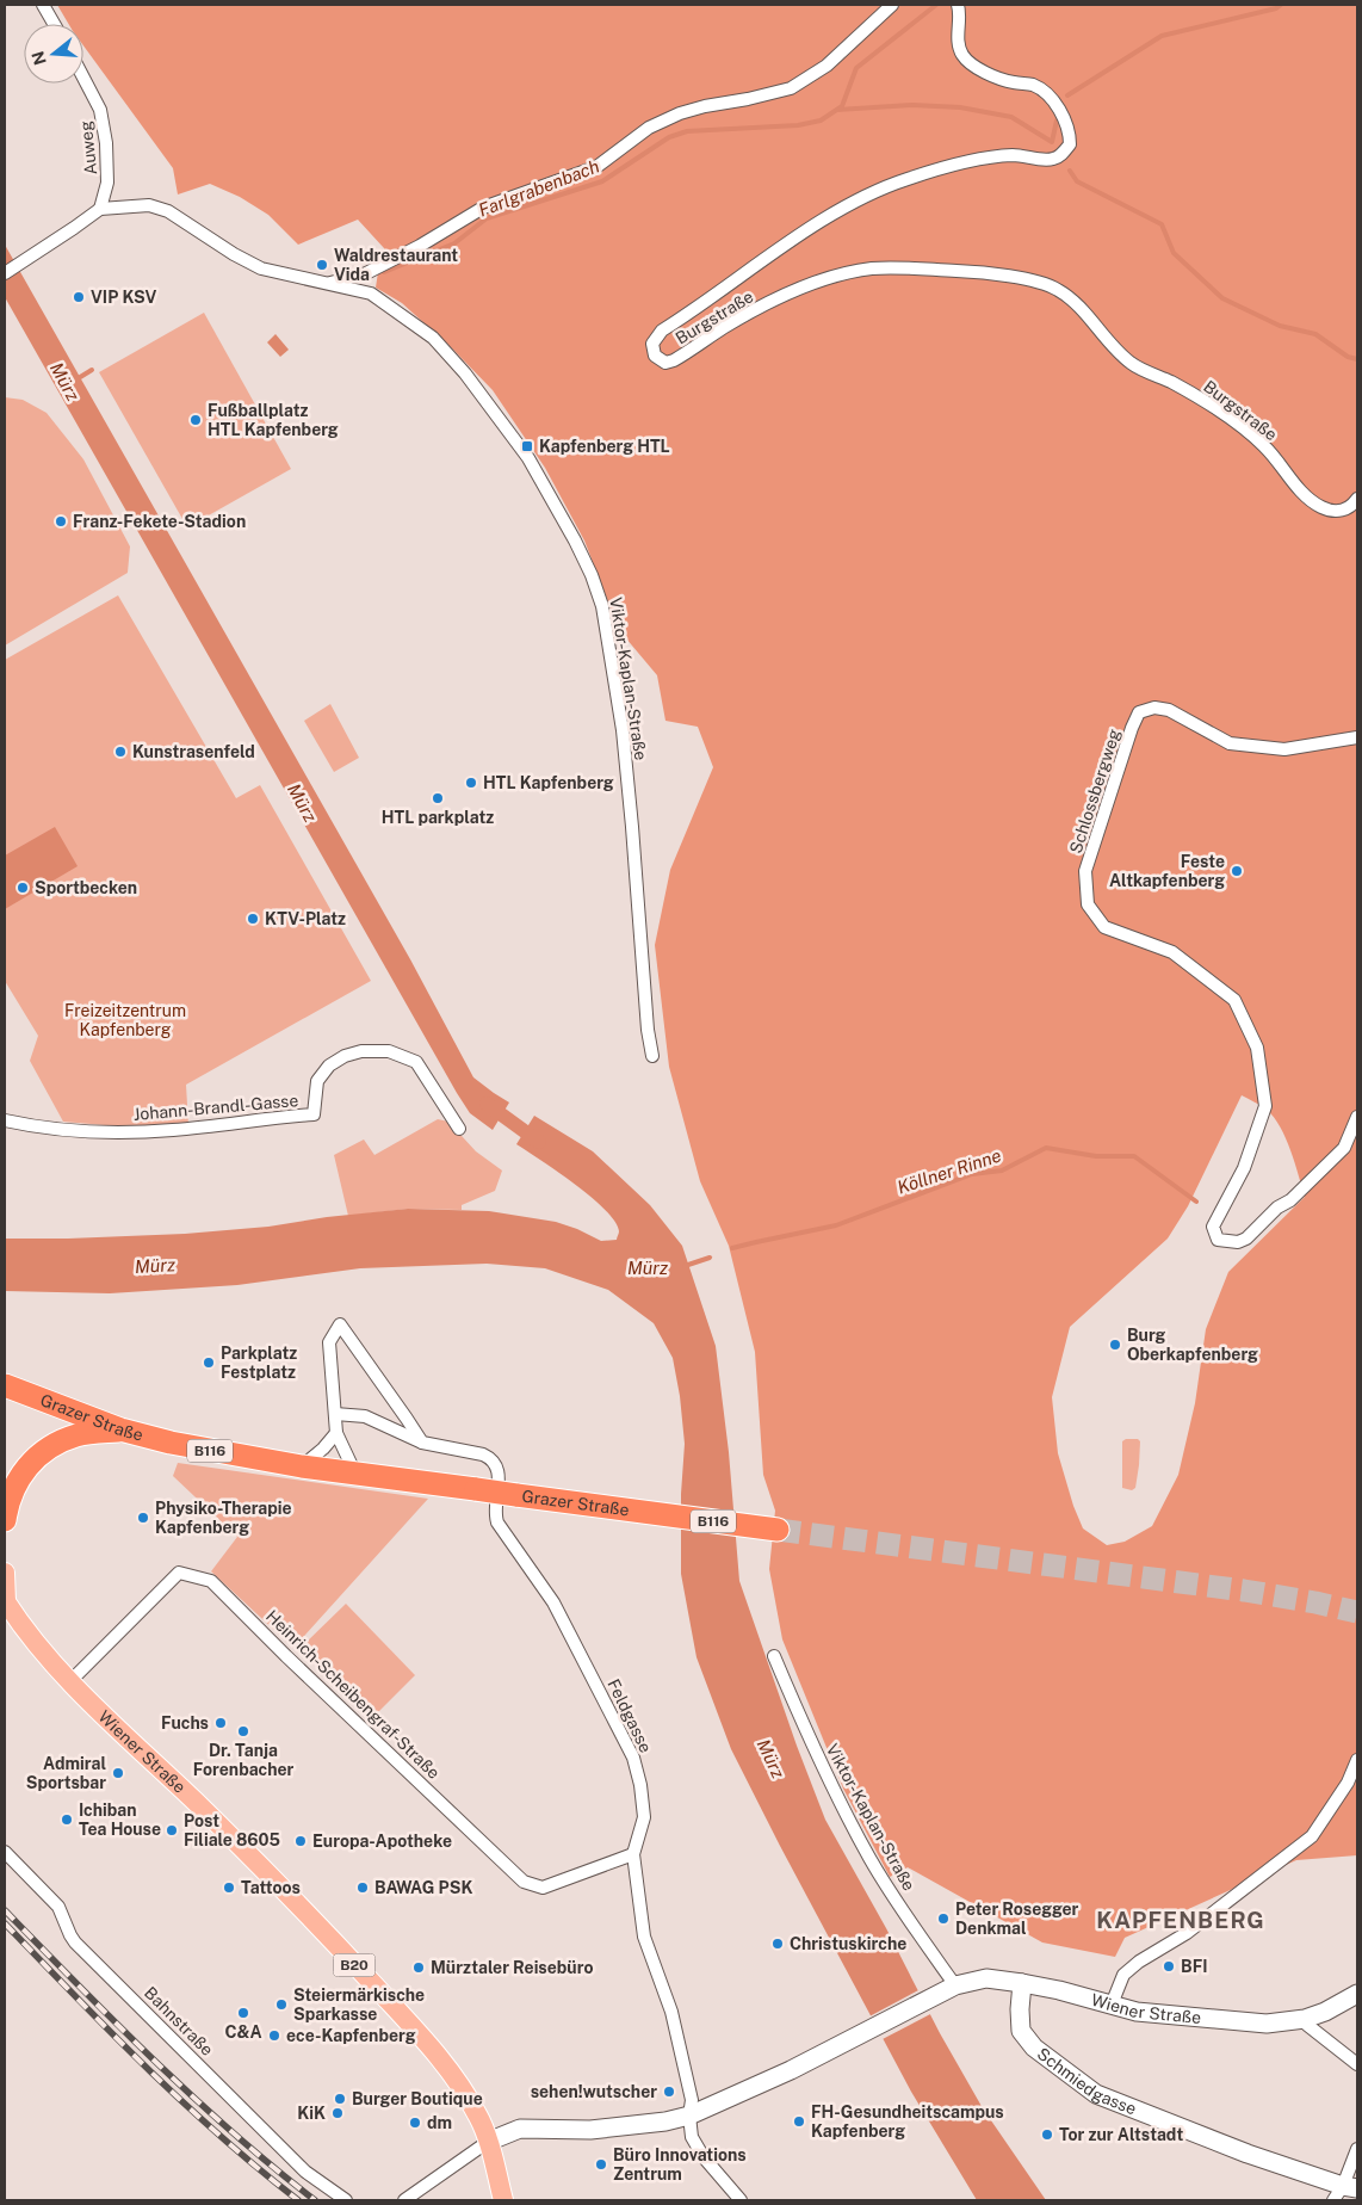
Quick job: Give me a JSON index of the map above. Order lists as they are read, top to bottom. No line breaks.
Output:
{"streets":{"highway":["Grazer Straße","B116"],"main road":["Wiener Straße","B20"],"street":["Auweg","Burgstraße","Viktor-Kaplan-Straße","Schlossbergweg","Johann-Brandl-Gasse","Heinrich-Scheibengraf-Straße","Feldgasse","Bahnstraße","Schmiedgasse"]},"crossings":[["Auweg","Viktor-Kaplan-Straße"],["Viktor-Kaplan-Straße","Wiener Straße"],["Heinrich-Scheibengraf-Straße","Feldgasse"],["Heinrich-Scheibengraf-Straße","Wiener Straße"],["Feldgasse","Wiener Straße"],["Wiener Straße","B20"],["Wiener Straße","Schmiedgasse"]],"districts":["KAPFENBERG"],"water":["Farlgrabenbach","Mürz","Köllner Rinne"],"parks":["Freizeitzentrum Kapfenberg"],"places":{"other":["Waldrestaurant Vida","VIP KSV","Fußballplatz HTL Kapfenberg","Franz-Fekete-Stadion","Kunstrasenfeld","HTL Kapfenberg","HTL parkplatz","Feste Altkapfenberg","Sportbecken","KTV-Platz","Burg Oberkapfenberg","Parkplatz Festplatz","Physiko-Therapie Kapfenberg","Fuchs","Dr. Tanja Forenbacher","Admiral Sportsbar","Ichiban Tea House","Post Filiale 8605","Europa-Apotheke","Tattoos","BAWAG PSK","Peter Rosegger Denkmal","Christuskirche","BFI","Mürztaler Reisebüro","Steiermärkische Sparkasse","C&A","ece-Kapfenberg","sehen!wutscher","Burger Boutique","KiK","FH-Gesundheitscampus Kapfenberg","dm","Tor zur Altstadt","Büro Innovations Zentrum"],"transit":["Kapfenberg HTL"]},"north":"left"}
